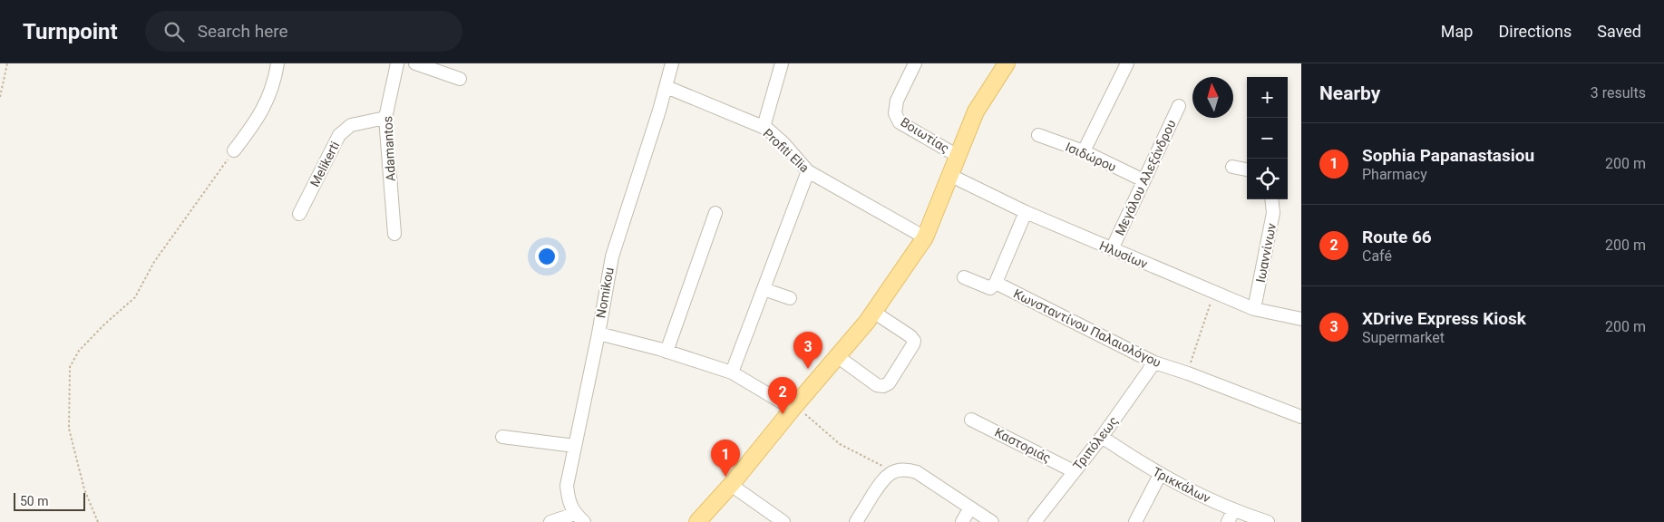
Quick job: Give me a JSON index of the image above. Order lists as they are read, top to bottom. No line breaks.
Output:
{"streets":{"street":["Βοιωτίας","Adamantos","Profiti Elia","Ισιδώρου","Melikerti","Μεγάλου Αλεξάνδρου","Ιωαννίνων","Ηλυσίων","Nomikou","Κωνσταντίνου Παλαιολόγου","Τριπόλεως","Καστοριάς","Τρικκάλων"]},"crossings":[["Adamantos","Melikerti"],["Profiti Elia","Nomikou"],["Ισιδώρου","Μεγάλου Αλεξάνδρου"],["Μεγάλου Αλεξάνδρου","Ηλυσίων"],["Ιωαννίνων","Ηλυσίων"],["Κωνσταντίνου Παλαιολόγου","Τριπόλεως"],["Τριπόλεως","Καστοριάς"],["Τριπόλεως","Τρικκάλων"]],"scale_bar":"50 m","north":"top","page":{"header":"Turnpoint","search":"Search here","nav":["Map","Directions","Saved"],"heading":["Nearby","3 results"],"map_buttons":["+","−"],"list":[{"mark":"1","name":"Sophia Papanastasiou","note":"Pharmacy","value":"200 m"},{"mark":"2","name":"Route 66","note":"Café","value":"200 m"},{"mark":"3","name":"XDrive Express Kiosk","note":"Supermarket","value":"200 m"}],"pins":["3","2","1"],"scale":"50 m"}}
